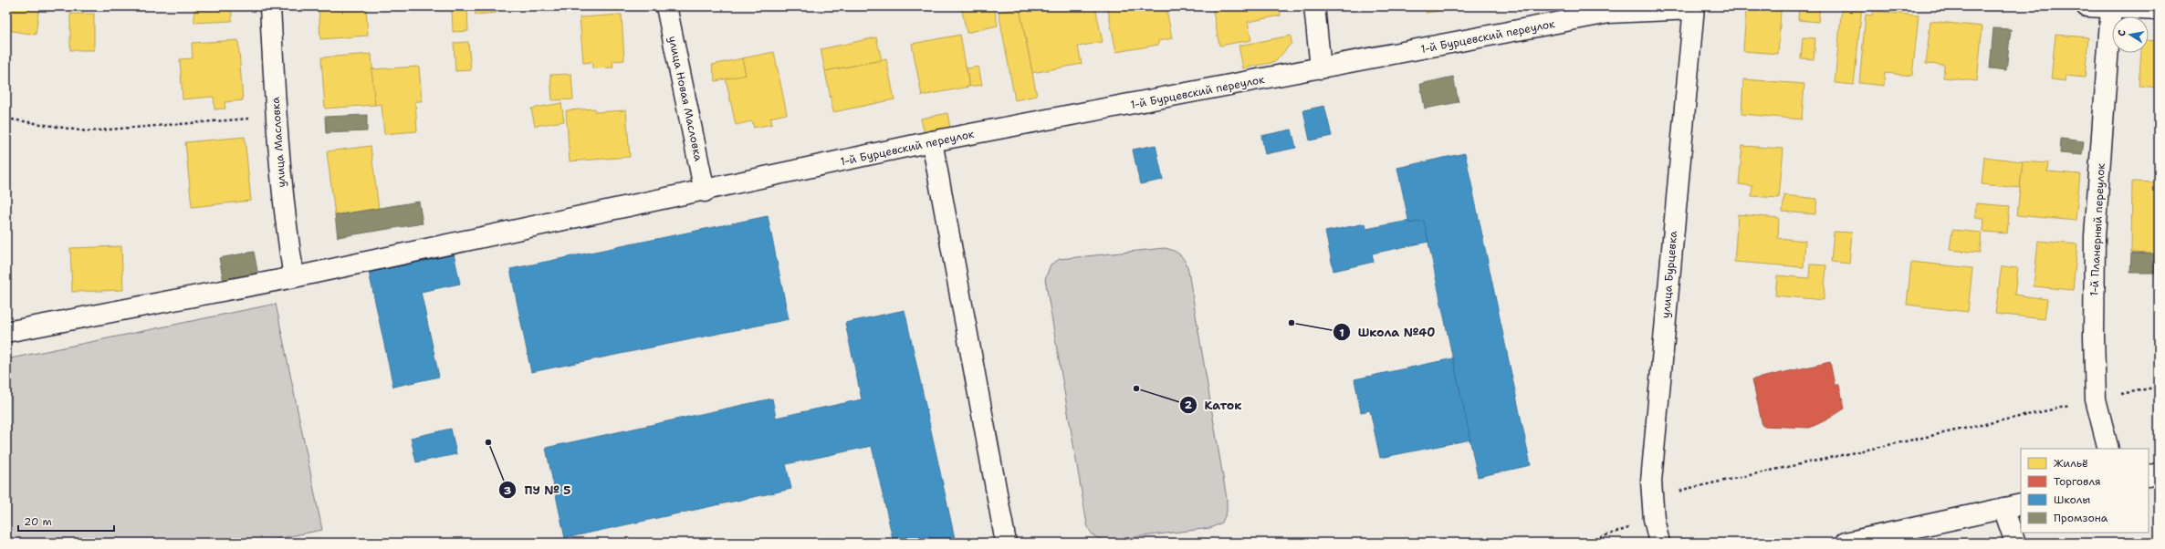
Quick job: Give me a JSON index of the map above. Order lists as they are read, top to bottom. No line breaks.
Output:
{"streets":{"street":["1-й Бурцевский переулок","улица Новая Масловка","улица Масловка","1-й Планерный переулок","улица Бурцевка"]},"crossings":[["1-й Бурцевский переулок","улица Новая Масловка"],["1-й Бурцевский переулок","улица Масловка"],["1-й Бурцевский переулок","улица Бурцевка"]],"places":["Школа №40","Каток","ПУ № 5"],"legend":["Жильё","Торговля","Школы","Промзона"],"scale_bar":"20 m","north":"left"}
